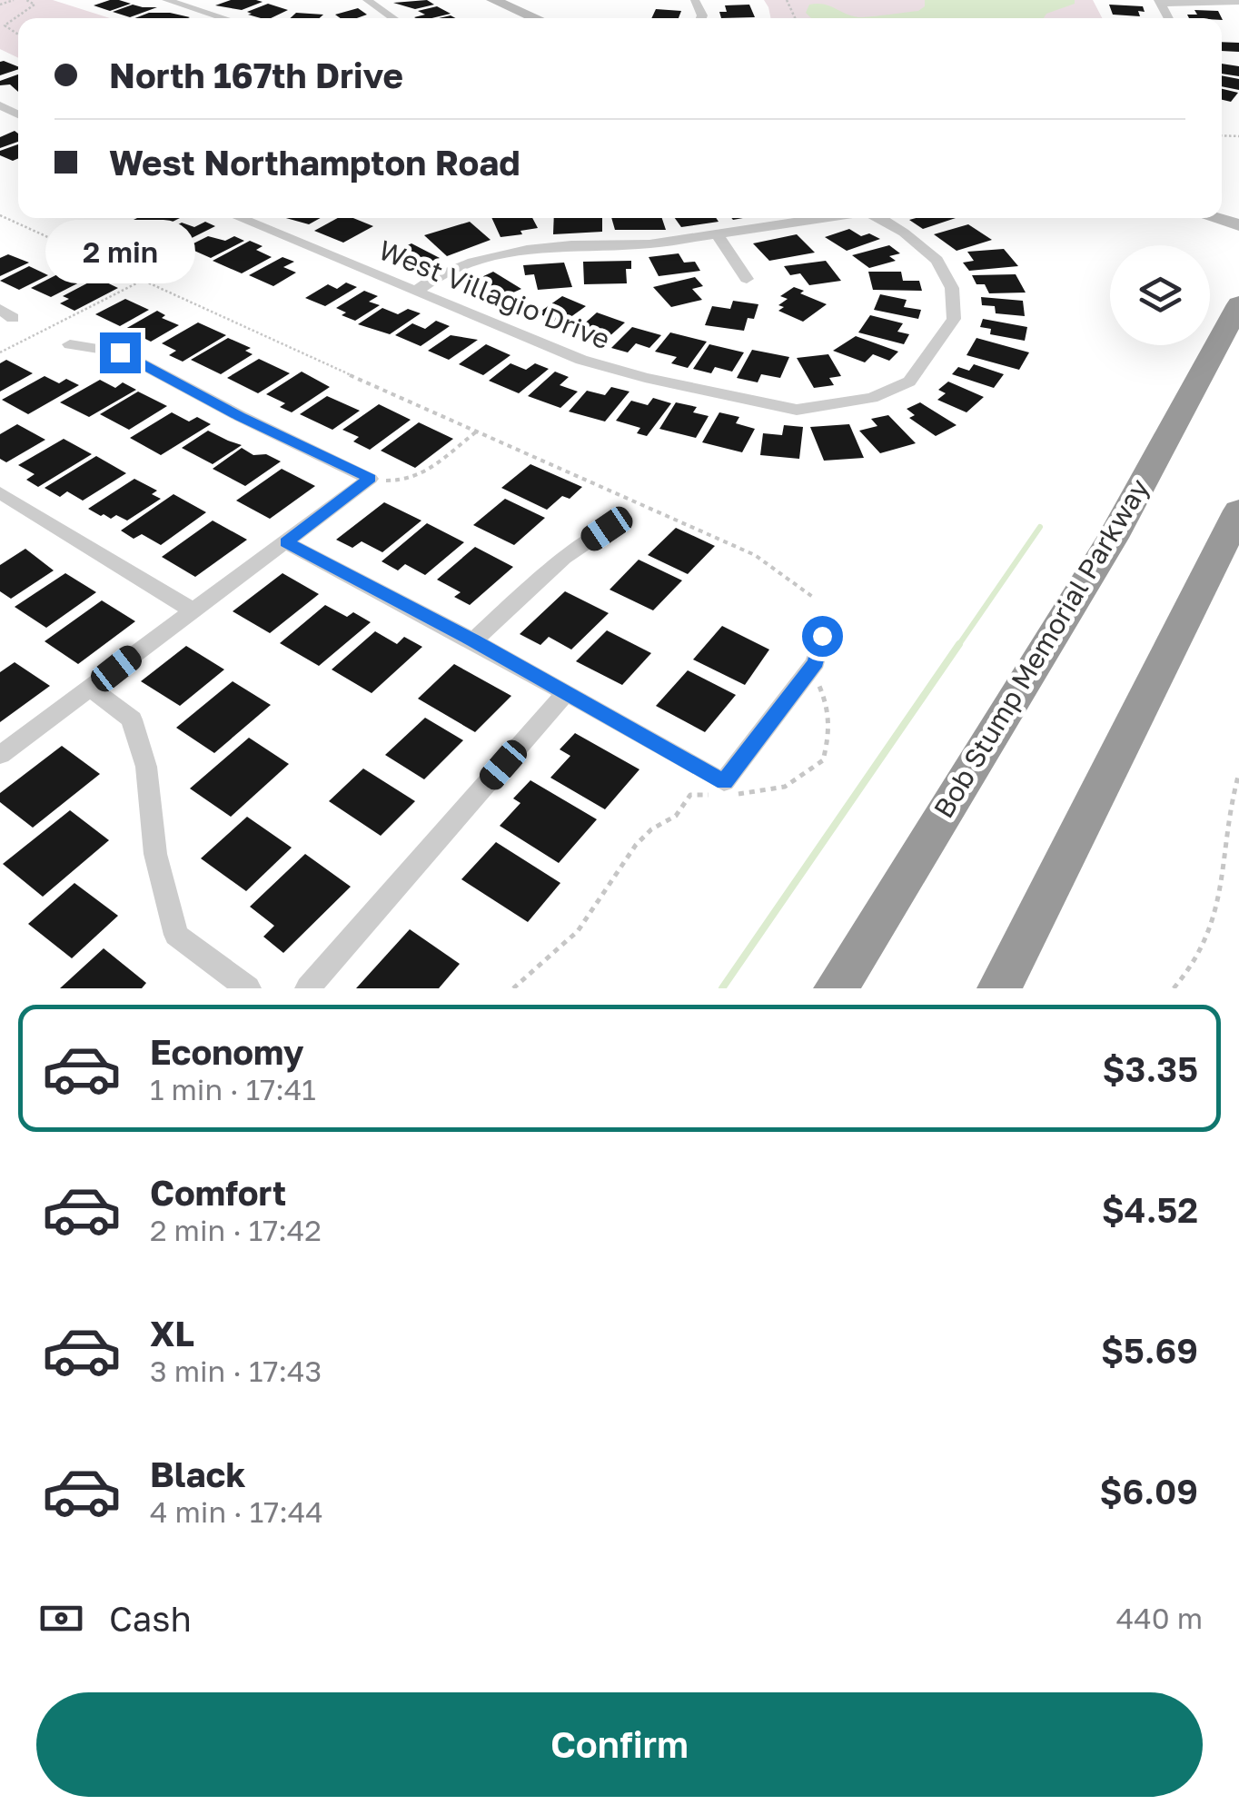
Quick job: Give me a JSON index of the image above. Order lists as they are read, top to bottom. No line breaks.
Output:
{"streets":{"highway":["Bob Stump Memorial Parkway"],"street":["West Villagio Drive"]},"page":{"banner":["North 167th Drive","West Northampton Road"],"bubble":"2 min","list":[{"name":"Economy","note":"1 min · 17:41","value":"$3.35"},{"name":"Comfort","note":"2 min · 17:42","value":"$4.52"},{"name":"XL","note":"3 min · 17:43","value":"$5.69"},{"name":"Black","note":"4 min · 17:44","value":"$6.09"}],"pay":["Cash","440 m"],"buttons":"Confirm"}}
